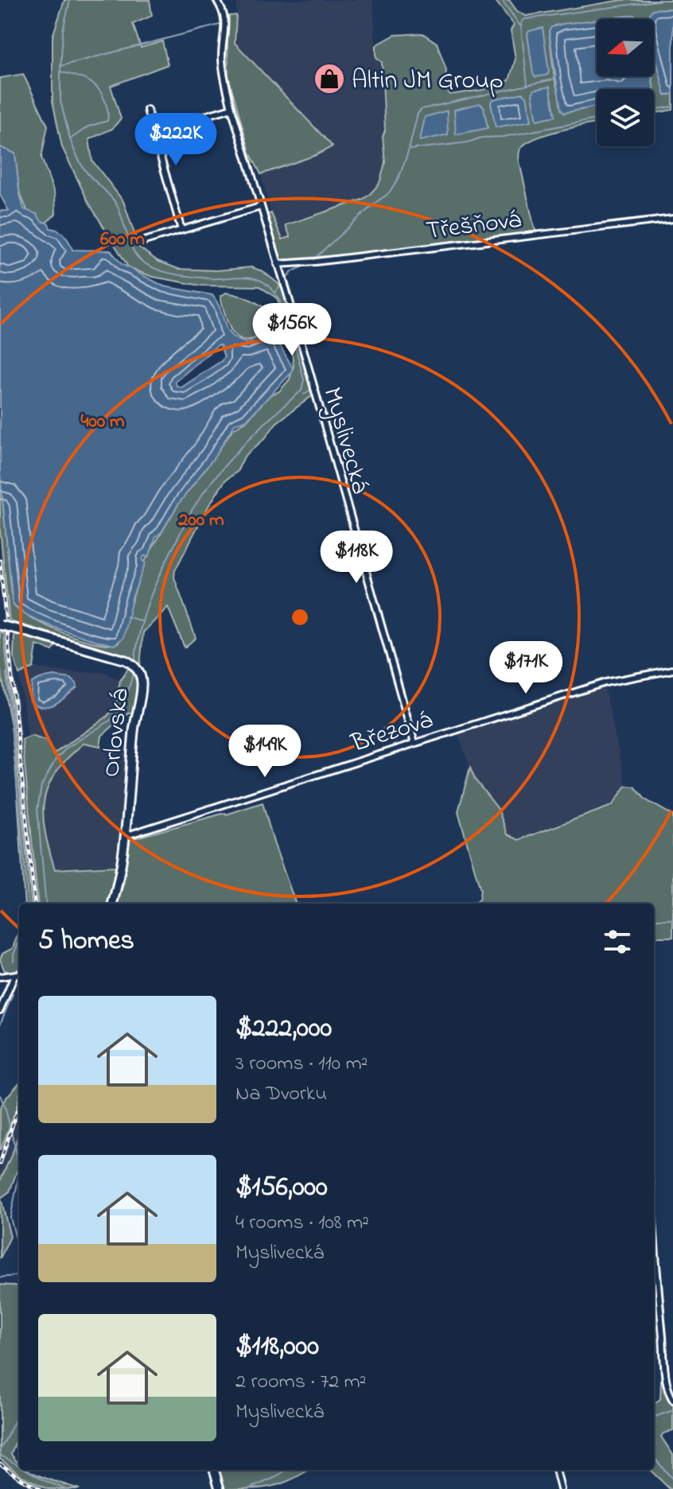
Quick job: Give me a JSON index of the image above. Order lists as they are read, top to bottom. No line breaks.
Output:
{"streets":{"main road":["Orlovská"],"street":["Třešňová","Myslivecká","Březová"]},"crossings":[["Třešňová","Myslivecká"],["Myslivecká","Březová"],["Březová","Orlovská"]],"places":{"shop":["Altin JM Group"]},"north":"left","page":{"price":["$222K","$156K","$118K","$171K","$149K"],"heading":"5 homes","list":[{"name":"$222,000","note":"3 rooms · 110 m² · Na Dvorku"},{"name":"$156,000","note":"4 rooms · 108 m² · Myslivecká"},{"name":"$118,000","note":"2 rooms · 72 m² · Myslivecká"}]},"rings":["600 m","400 m","200 m"]}
